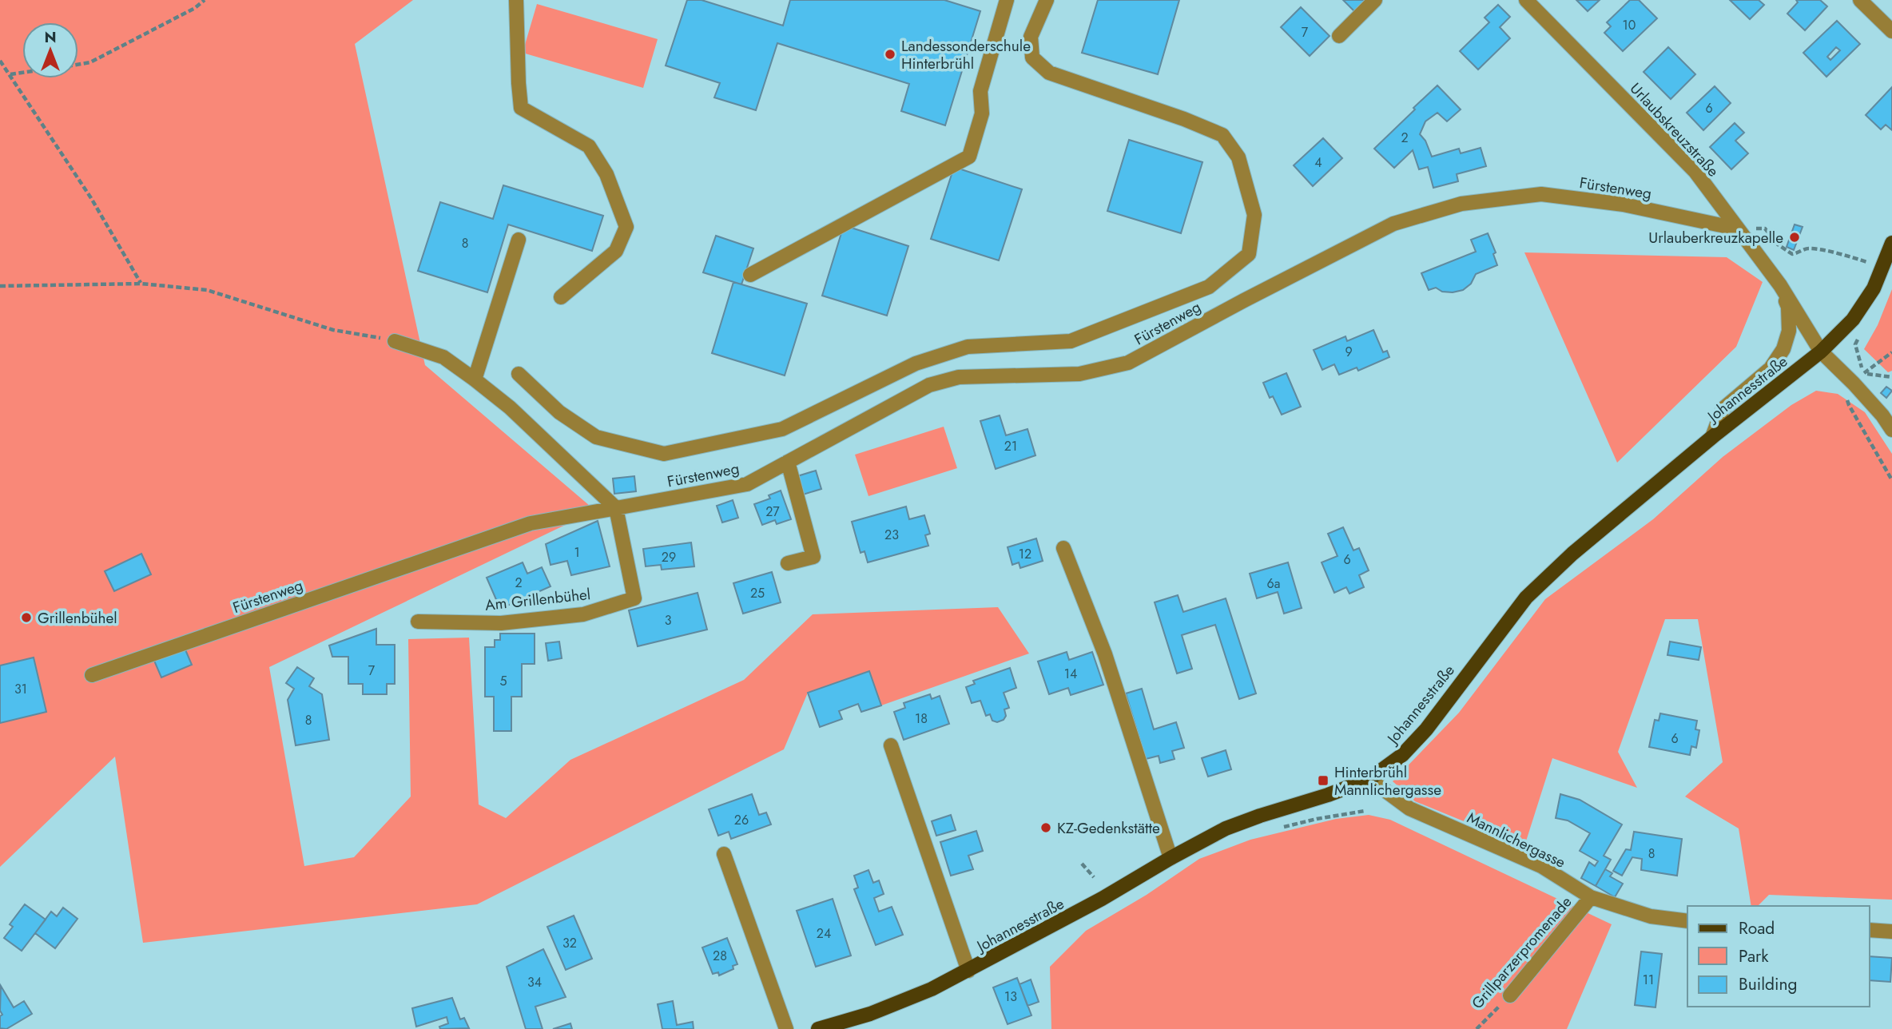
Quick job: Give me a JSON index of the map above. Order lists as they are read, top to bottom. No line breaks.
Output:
{"streets":{"main road":["Johannesstraße"],"street":["Urlaubskreuzstraße","Fürstenweg","Am Grillenbühel","Mannlichergasse","Grillparzerpromenade"]},"crossings":[["Urlaubskreuzstraße","Fürstenweg"],["Urlaubskreuzstraße","Johannesstraße"],["Fürstenweg","Am Grillenbühel"],["Johannesstraße","Mannlichergasse"],["Mannlichergasse","Grillparzerpromenade"]],"places":{"other":["Landessonderschule Hinterbrühl","Urlauberkreuzkapelle","Grillenbühel","KZ-Gedenkstätte"],"transit":["Hinterbrühl Mannlichergasse"]},"house_numbers":["10","7","6","2","4","8","9","21","27","23","1","12","29","6","2","6a","25","3","7","14","5","31","18","8","6","26","8","24","32","28","11","34","13"],"legend":["Road","Park","Building"],"north":"top"}
